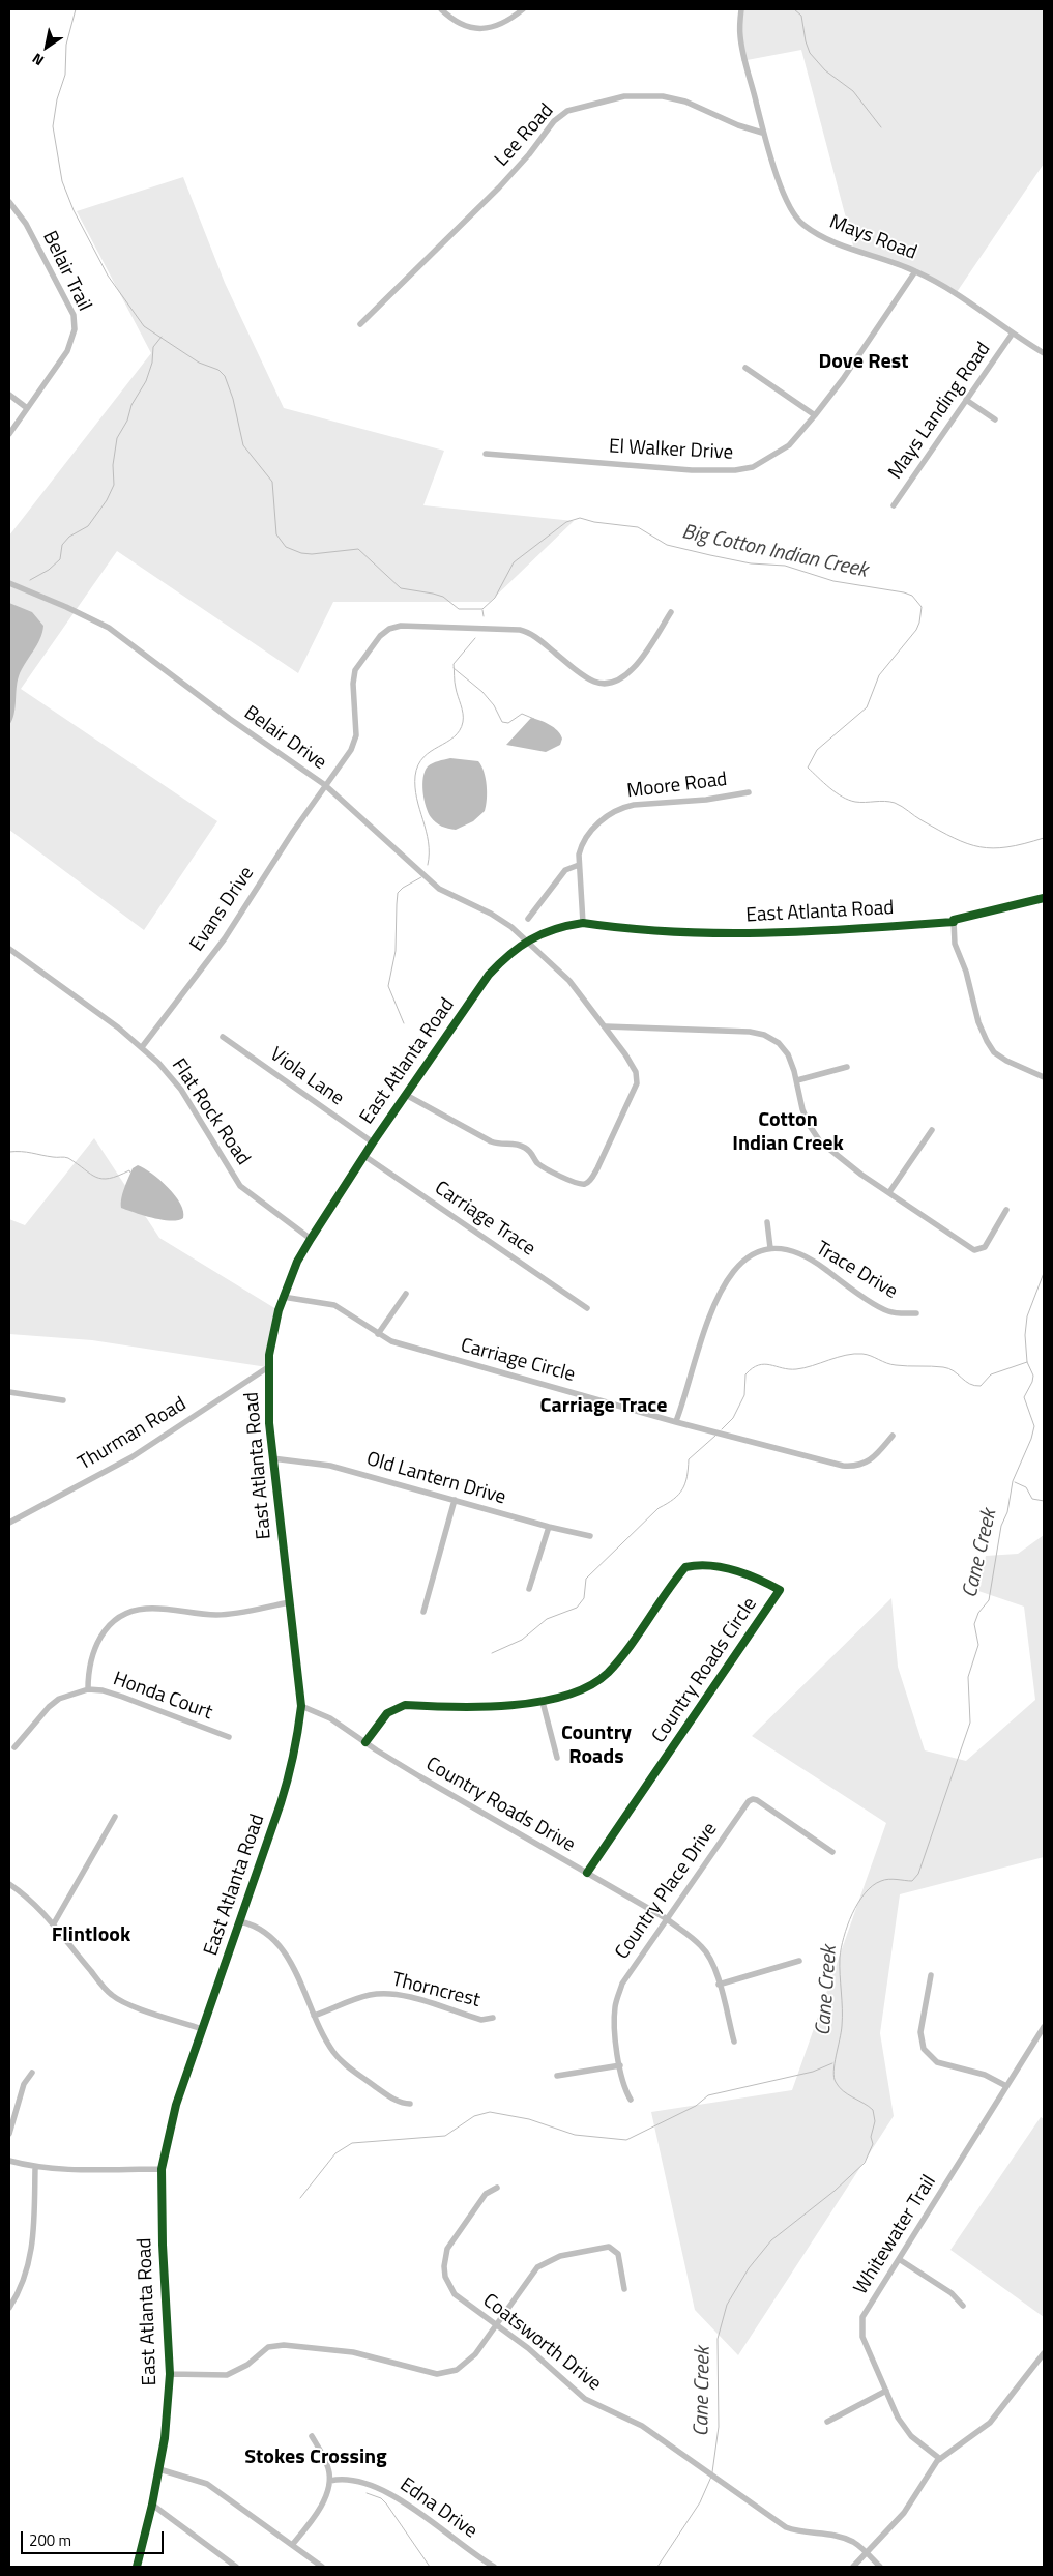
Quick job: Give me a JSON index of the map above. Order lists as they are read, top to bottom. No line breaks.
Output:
{"streets":{"street":["Lee Road","Mays Road","Belair Trail","Mays Landing Road","El Walker Drive","Belair Drive","Moore Road","Evans Drive","East Atlanta Road","Viola Lane","Flat Rock Road","Carriage Trace","Trace Drive","Carriage Circle","Thurman Road","Old Lantern Drive","Country Roads Circle","Honda Court","Country Roads Drive","Country Place Drive","Thorncrest","Whitewater Trail","Coatsworth Drive","Edna Drive"]},"crossings":[["Lee Road","Mays Road"],["Mays Road","Mays Landing Road"],["Mays Road","El Walker Drive"],["Belair Drive","Evans Drive"],["Belair Drive","East Atlanta Road"],["Moore Road","East Atlanta Road"],["Evans Drive","Flat Rock Road"],["East Atlanta Road","Viola Lane"],["East Atlanta Road","Flat Rock Road"],["East Atlanta Road","Carriage Trace"],["East Atlanta Road","Carriage Circle"],["East Atlanta Road","Thurman Road"],["East Atlanta Road","Old Lantern Drive"],["East Atlanta Road","Country Roads Drive"],["Country Roads Circle","Country Roads Drive"],["Country Roads Drive","Country Place Drive"]],"districts":["Dove Rest","Cotton Indian Creek","Carriage Trace","Country Roads","Flintlook","Stokes Crossing"],"water":["Big Cotton Indian Creek","Cane Creek"],"scale_bar":"200 m","north":"bottom left"}
